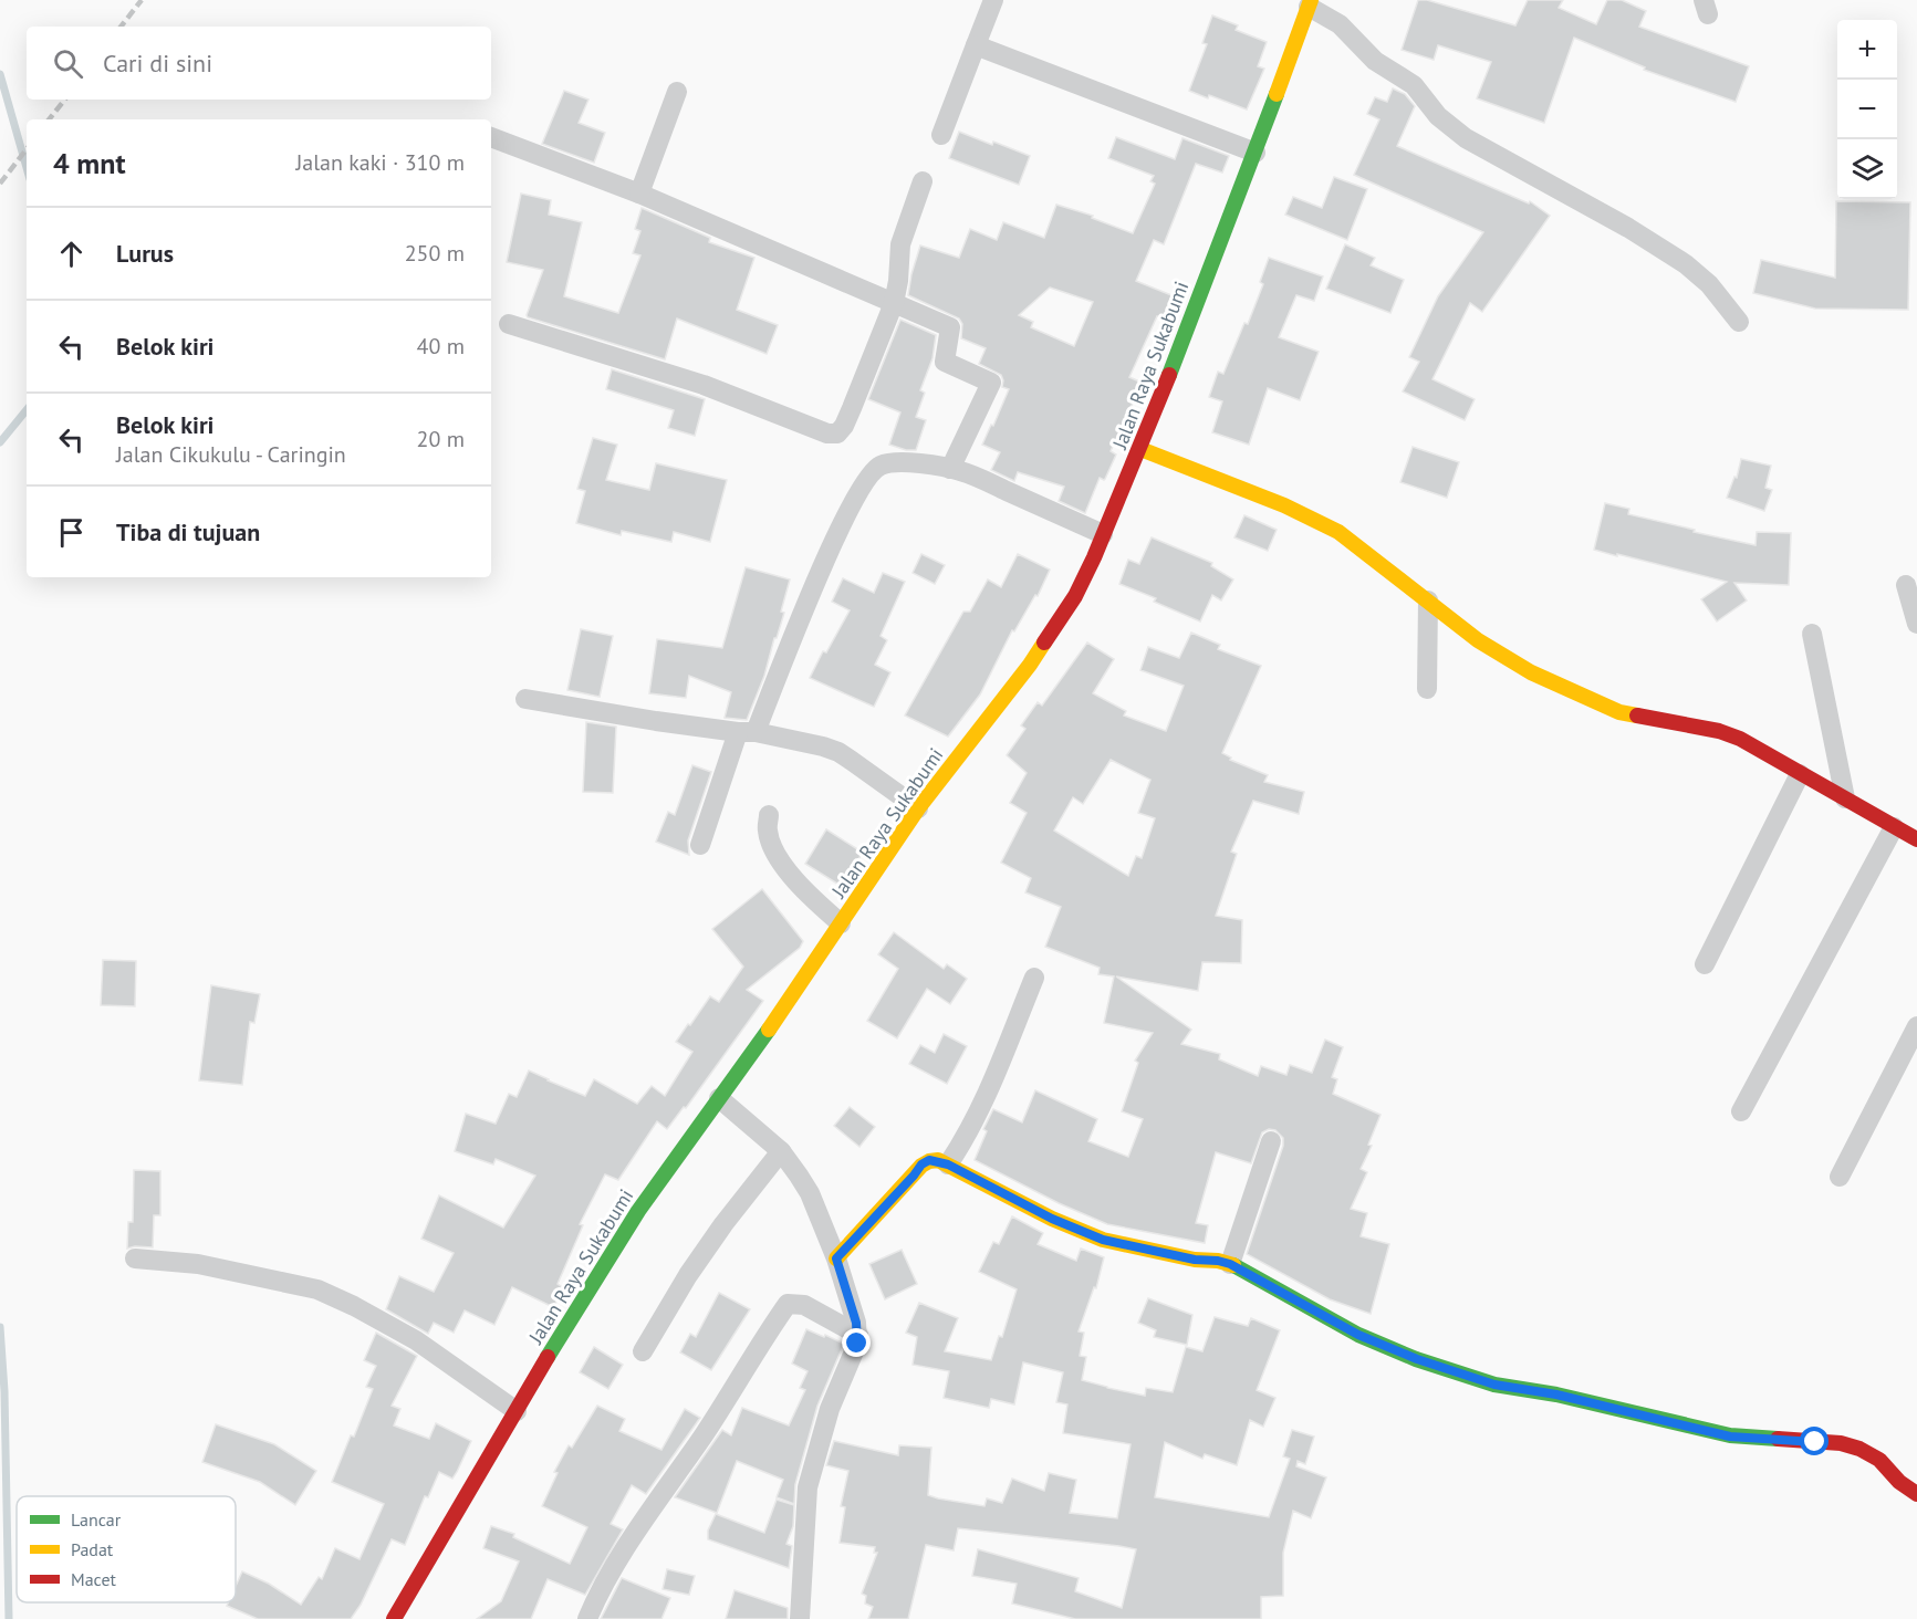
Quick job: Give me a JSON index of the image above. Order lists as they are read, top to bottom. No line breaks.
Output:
{"streets":{"main road":["Jalan Raya Sukabumi"]},"legend":["Lancar","Padat","Macet"],"page":{"map_buttons":["+","−"],"search":"Cari di sini","heading":["4 mnt","Jalan kaki · 310 m"],"list":[["Lurus","250 m"],["Belok kiri","40 m"],["Belok kiri","Jalan Cikukulu - Caringin","20 m"],"Tiba di tujuan"]}}
